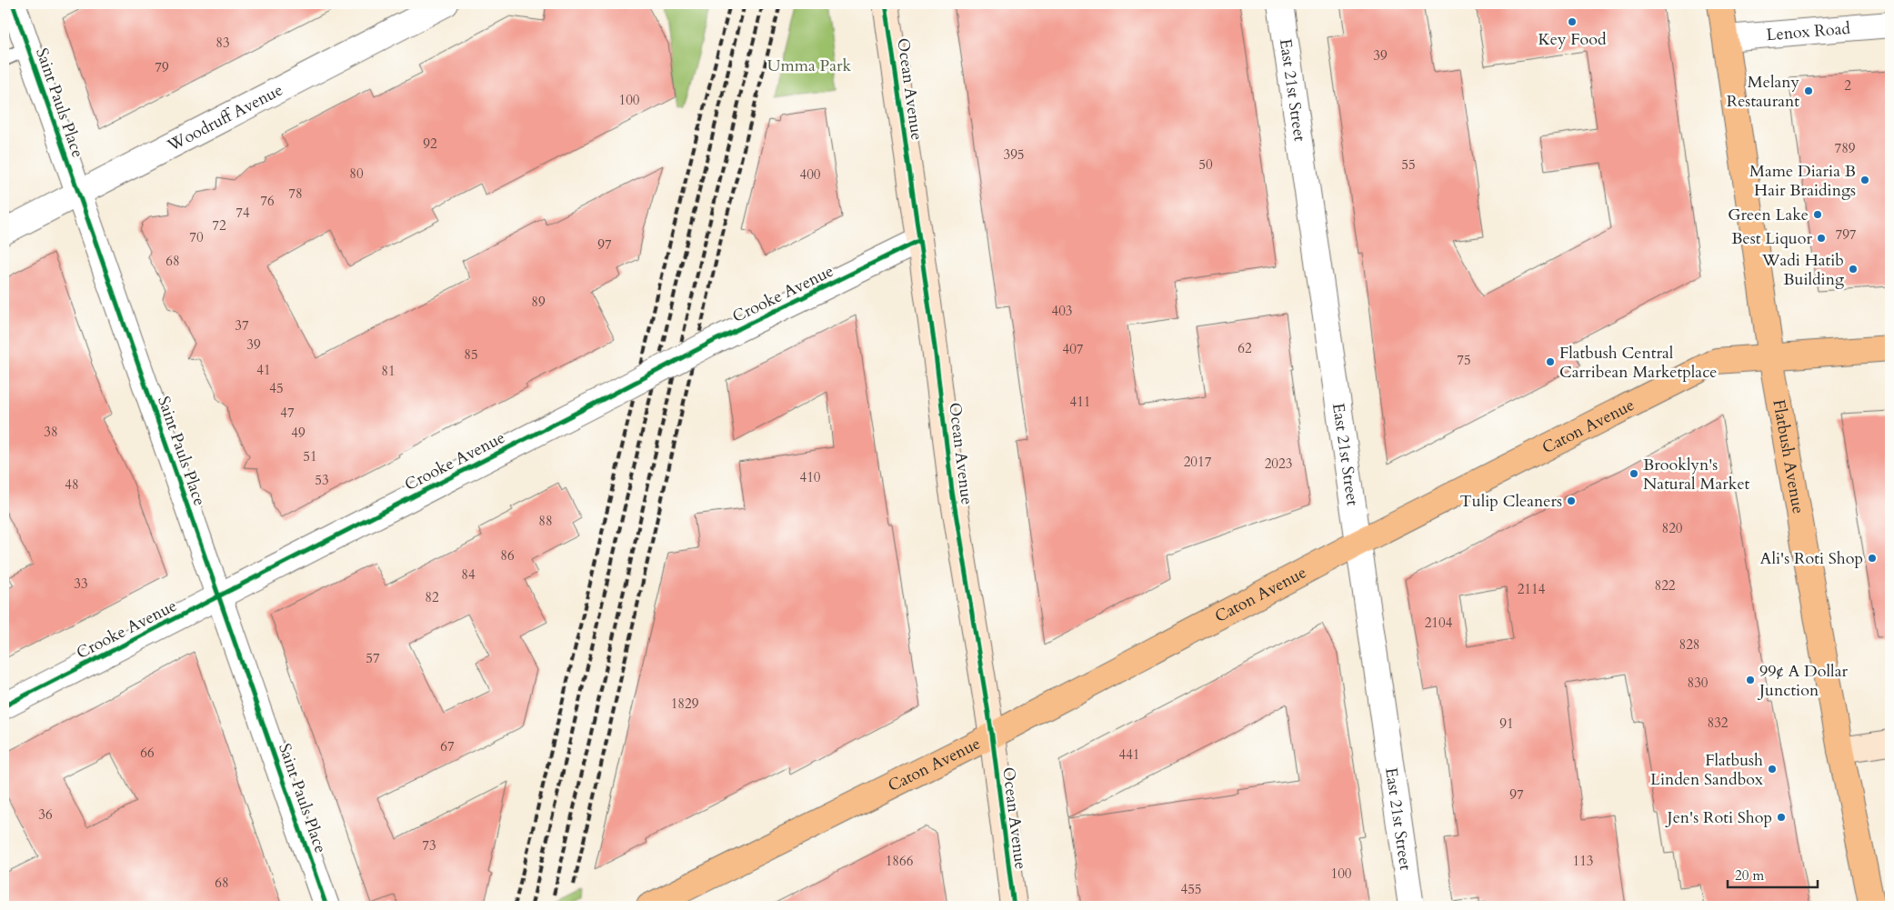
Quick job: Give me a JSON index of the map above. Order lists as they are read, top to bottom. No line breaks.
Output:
{"streets":{"main road":["Ocean Avenue","Caton Avenue","Flatbush Avenue"],"street":["Lenox Road","East 21st Street","Saint Pauls Place","Woodruff Avenue","Crooke Avenue"]},"crossings":[["Lenox Road","Flatbush Avenue"],["Ocean Avenue","Crooke Avenue"],["Ocean Avenue","Caton Avenue"],["East 21st Street","Caton Avenue"],["Saint Pauls Place","Woodruff Avenue"],["Saint Pauls Place","Crooke Avenue"],["Caton Avenue","Flatbush Avenue"]],"parks":["Umma Park"],"places":["Key Food","Melany Restaurant","Mame Diaria B Hair Braidings","Green Lake","Best Liquor","Wadi Hatib Building","Flatbush Central Carribean Marketplace","Brooklyn's Natural Market","Tulip Cleaners","Ali's Roti Shop","99¢ A Dollar Junction","Flatbush Linden Sandbox","Jen's Roti Shop"],"house_numbers":["83","39","79","2","100","92","789","395","50","55","80","400","78","76","74","72","797","70","97","68","89","403","37","39","62","407","85","75","41","81","45","411","47","38","49","51","2017","2023","410","53","48","88","820","86","84","33","822","2114","82","2104","828","57","830","1829","832","91","67","66","441","97","36","73","1866","113","100","68","455"],"scale_bar":"20 m"}
